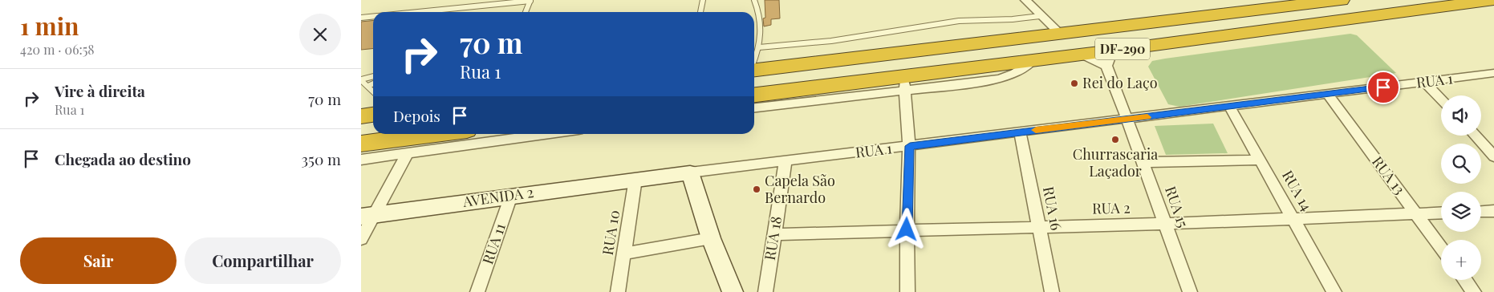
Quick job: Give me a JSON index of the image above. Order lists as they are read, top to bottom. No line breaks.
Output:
{"streets":{"highway":["DF-290"],"street":["RUA 1","RUA 13","RUA 14","AVENIDA 2","RUA 15","RUA 16","RUA 2","RUA 10","RUA 18","RUA 11"]},"crossings":[["DF-290","RUA 15"],["RUA 1","RUA 13"],["RUA 1","RUA 14"],["RUA 1","AVENIDA 2"],["RUA 1","RUA 15"],["RUA 1","RUA 16"],["RUA 1","RUA 10"],["RUA 1","RUA 18"],["RUA 13","RUA 2"],["RUA 14","RUA 2"],["AVENIDA 2","RUA 10"],["AVENIDA 2","RUA 11"],["RUA 15","RUA 2"],["RUA 16","RUA 2"],["RUA 2","RUA 18"]],"places":["Rei do Laço","Churrascaria Laçador","Capela São Bernardo"],"page":{"heading":["1 min","420 m · 06:58"],"turn":["70 m","Rua 1"],"list":[{"name":"Vire à direita","note":"Rua 1","value":"70 m"},{"name":"Chegada ao destino","value":"350 m"}],"map_buttons":"+","then":"Depois","buttons":["Sair","Compartilhar"]}}
